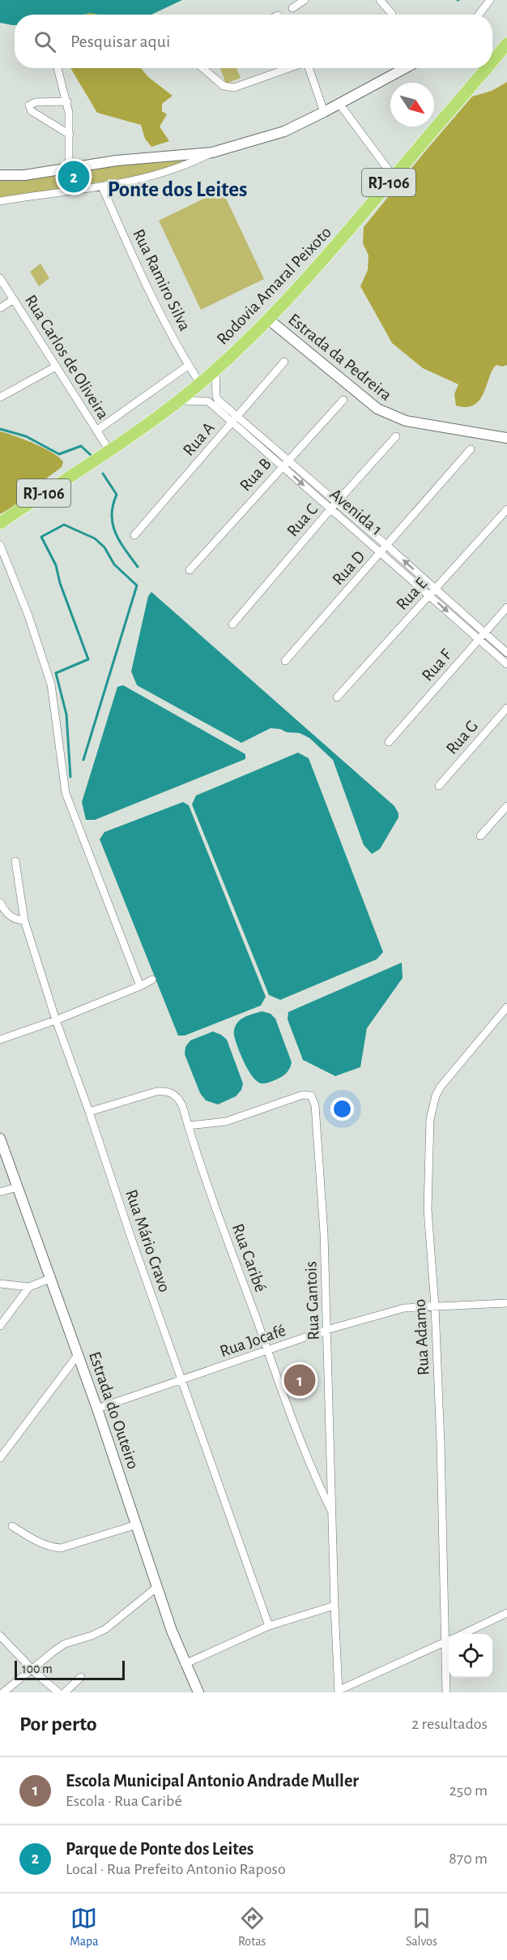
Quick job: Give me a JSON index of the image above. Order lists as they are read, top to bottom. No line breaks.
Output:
{"streets":{"highway":["RJ-106","Rodovia Amaral Peixoto"],"street":["Rua Ramiro Silva","Rua Carlos de Oliveira","Estrada da Pedreira","Rua A","Rua B","Avenida 1","Rua C","Rua D","Rua E","Rua F","Rua G","Rua Mário Cravo","Rua Caribé","Rua Gantois","Rua Adamo","Rua Jocafé","Estrada do Outeiro"]},"crossings":[["Rua Ramiro Silva","Rodovia Amaral Peixoto"],["Rodovia Amaral Peixoto","Rua Carlos de Oliveira"],["Rodovia Amaral Peixoto","Estrada da Pedreira"],["Rodovia Amaral Peixoto","Avenida 1"],["Rua A","Avenida 1"],["Rua B","Avenida 1"],["Avenida 1","Rua C"],["Avenida 1","Rua D"],["Avenida 1","Rua E"],["Avenida 1","Rua F"],["Rua Mário Cravo","Rua Caribé"],["Rua Mário Cravo","Rua Jocafé"],["Rua Caribé","Rua Gantois"],["Rua Caribé","Rua Jocafé"],["Rua Gantois","Rua Jocafé"],["Rua Adamo","Rua Jocafé"],["Rua Jocafé","Estrada do Outeiro"]],"districts":["Ponte dos Leites"],"scale_bar":"100 m","north":"bottom right","page":{"search":"Pesquisar aqui","pins":["2","1"],"scale":"100 m","heading":["Por perto","2 resultados"],"list":[{"mark":"1","name":"Escola Municipal Antonio Andrade Muller","note":"Escola · Rua Caribé","value":"250 m"},{"mark":"2","name":"Parque de Ponte dos Leites","note":"Local · Rua Prefeito Antonio Raposo","value":"870 m"}],"nav":["Mapa","Rotas","Salvos"]}}
